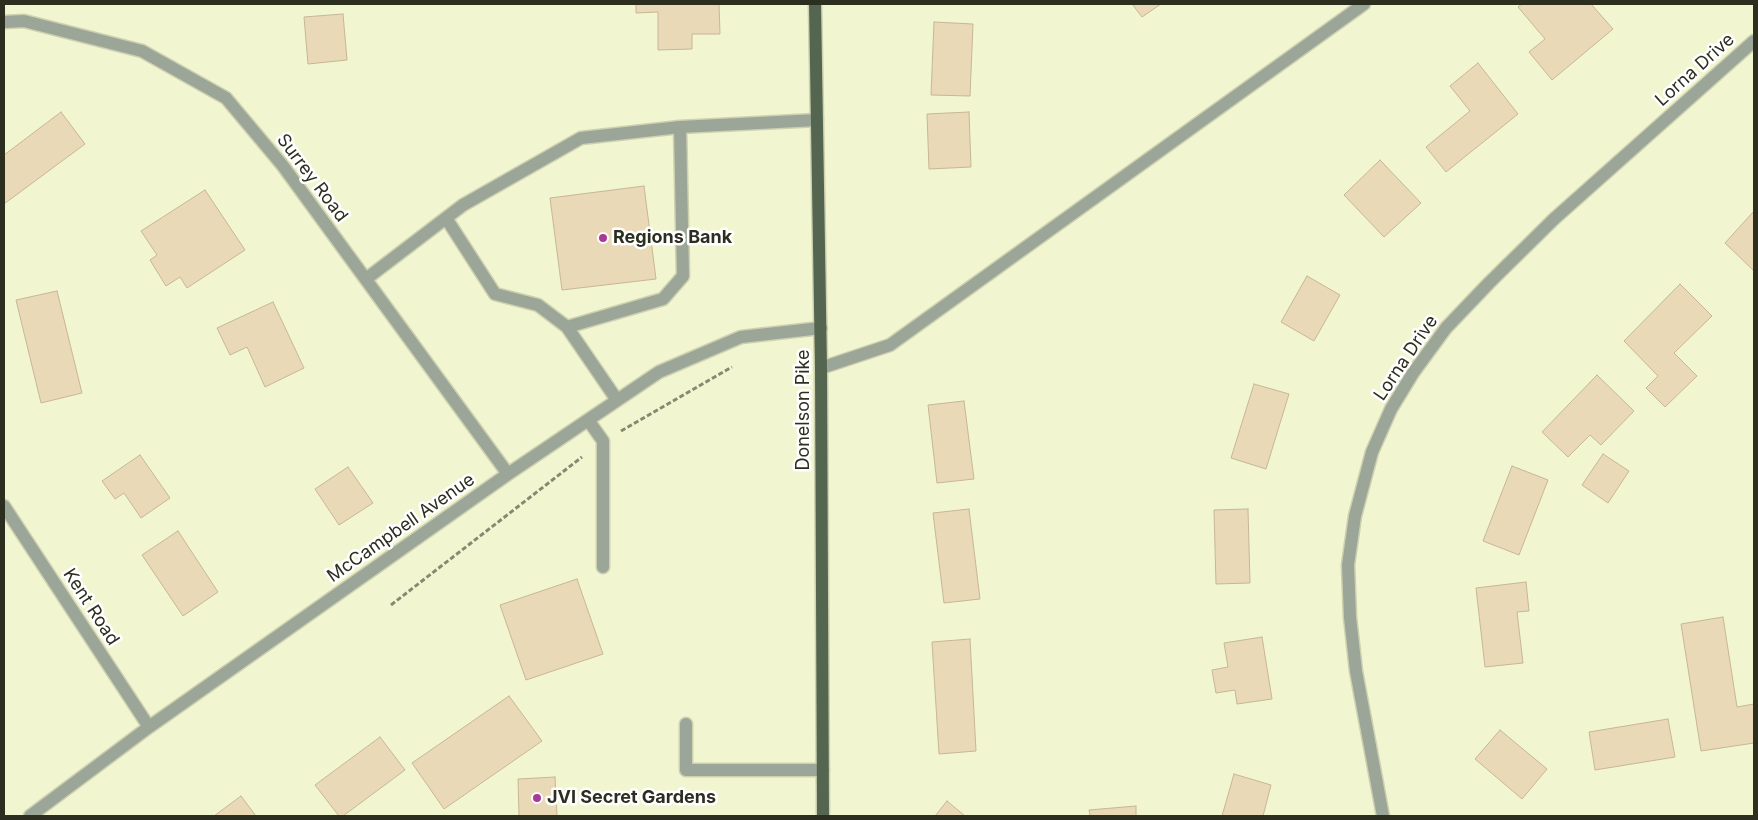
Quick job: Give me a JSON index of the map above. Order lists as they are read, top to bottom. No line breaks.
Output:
{"streets":{"main road":["Donelson Pike"],"street":["Lorna Drive","Surrey Road","McCampbell Avenue","Kent Road"]},"crossings":[["Surrey Road","McCampbell Avenue"],["Donelson Pike","McCampbell Avenue"],["McCampbell Avenue","Kent Road"]],"places":["Regions Bank","JVI Secret Gardens"]}
